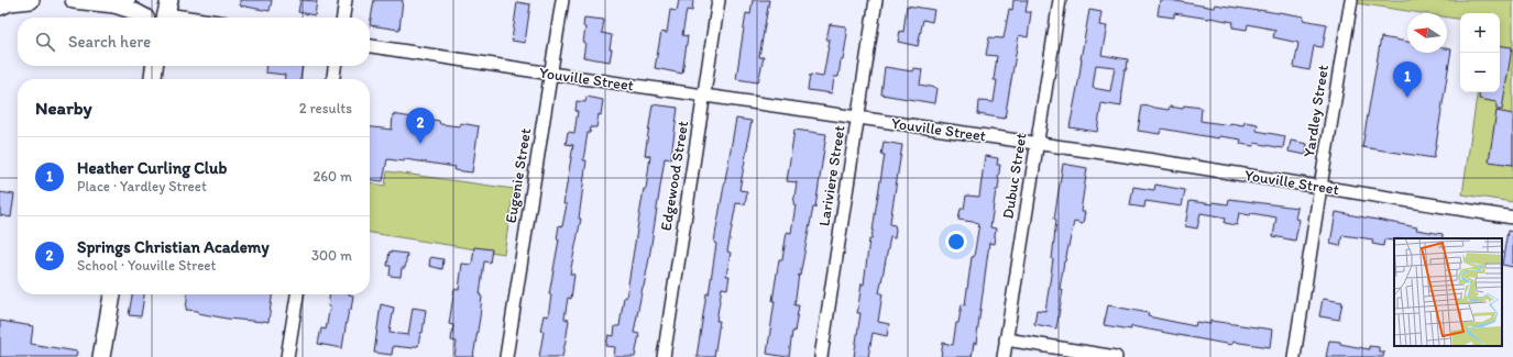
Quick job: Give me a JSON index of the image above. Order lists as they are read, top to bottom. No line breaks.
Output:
{"streets":{"street":["Youville Street","Yardley Street","Eugenie Street","Edgewood Street","Lariviere Street","Dubuc Street"]},"crossings":[["Youville Street","Yardley Street"],["Youville Street","Eugenie Street"],["Youville Street","Edgewood Street"],["Youville Street","Lariviere Street"],["Youville Street","Dubuc Street"]],"north":"left","page":{"map_buttons":["+","−"],"search":"Search here","pins":["1","2"],"heading":["Nearby","2 results"],"list":[{"mark":"1","name":"Heather Curling Club","note":"Place · Yardley Street","value":"260 m"},{"mark":"2","name":"Springs Christian Academy","note":"School · Youville Street","value":"300 m"}]}}
